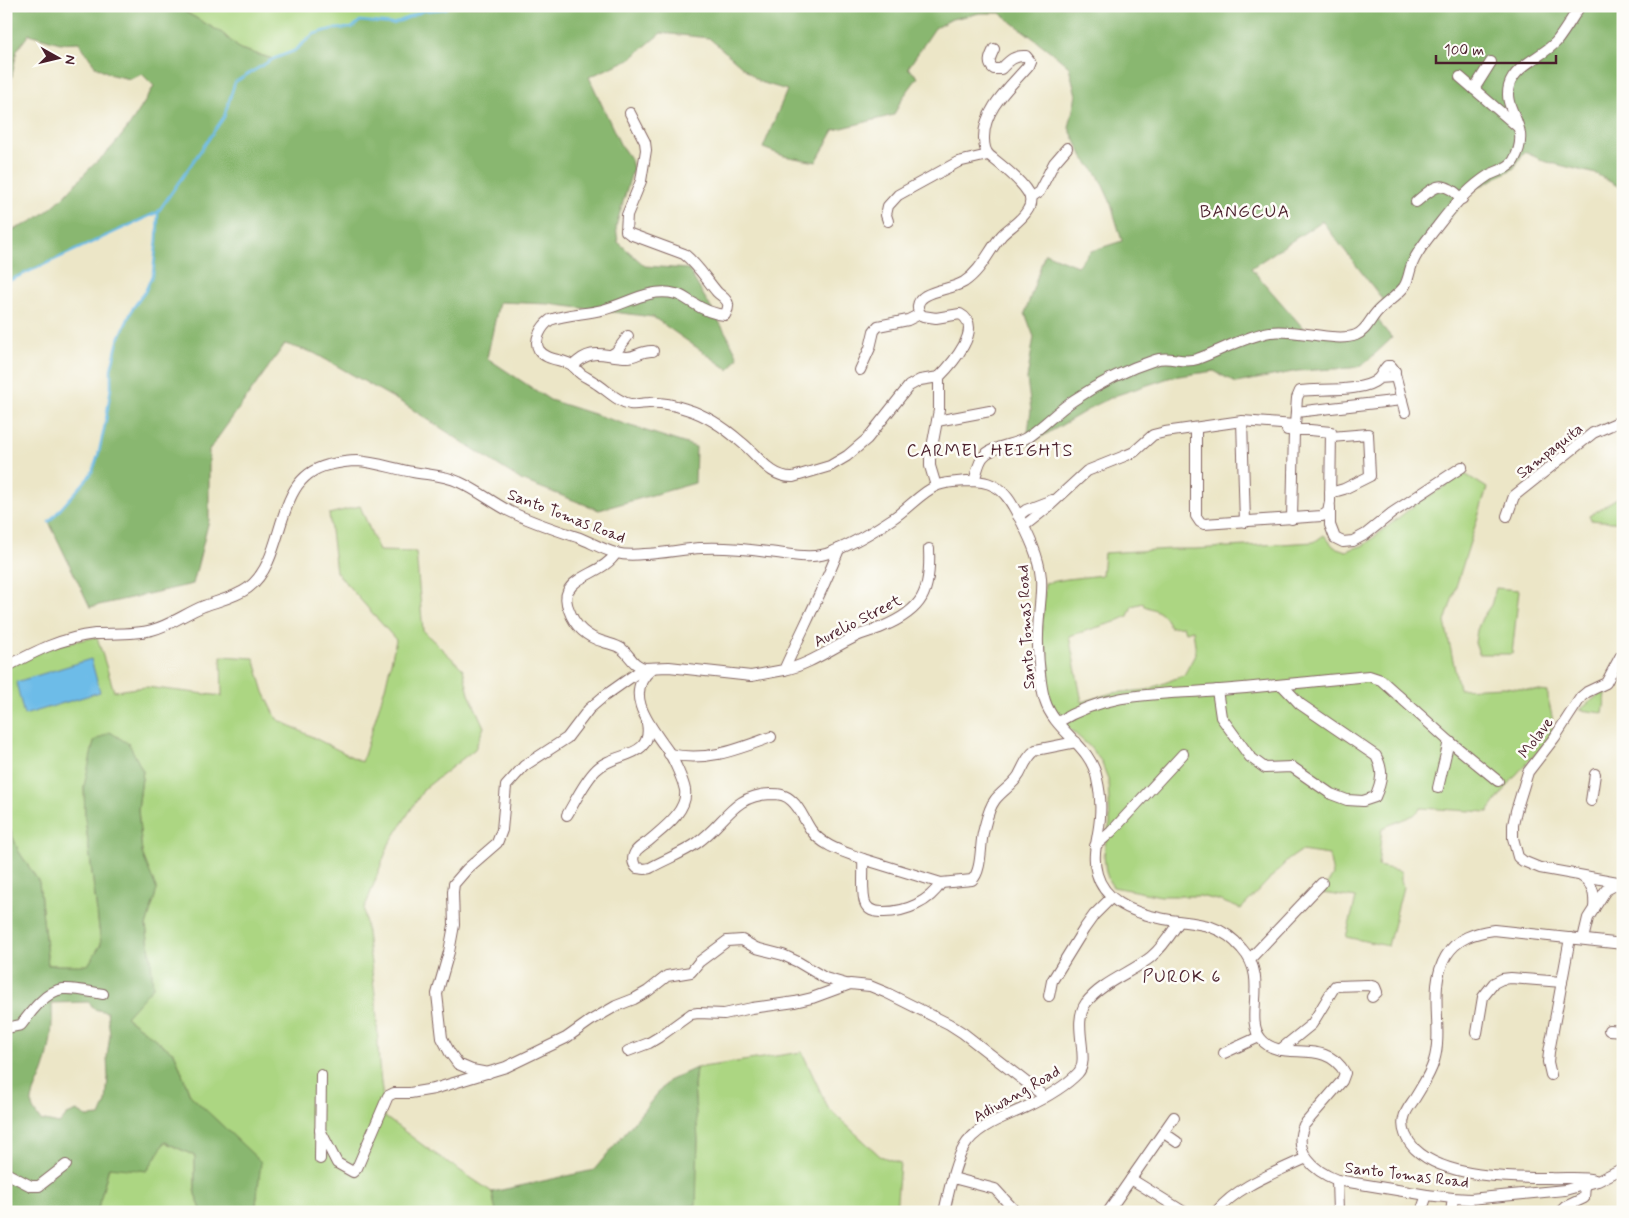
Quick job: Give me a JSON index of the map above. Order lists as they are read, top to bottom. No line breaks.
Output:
{"streets":{"street":["Sampaguita","Santo Tomas Road","Aurelio Street","Molave","Adiwang Road"]},"crossings":[["Santo Tomas Road","Aurelio Street"]],"districts":["BANGCUA","CARMEL HEIGHTS","PUROK 6"],"scale_bar":"100 m","north":"right"}
